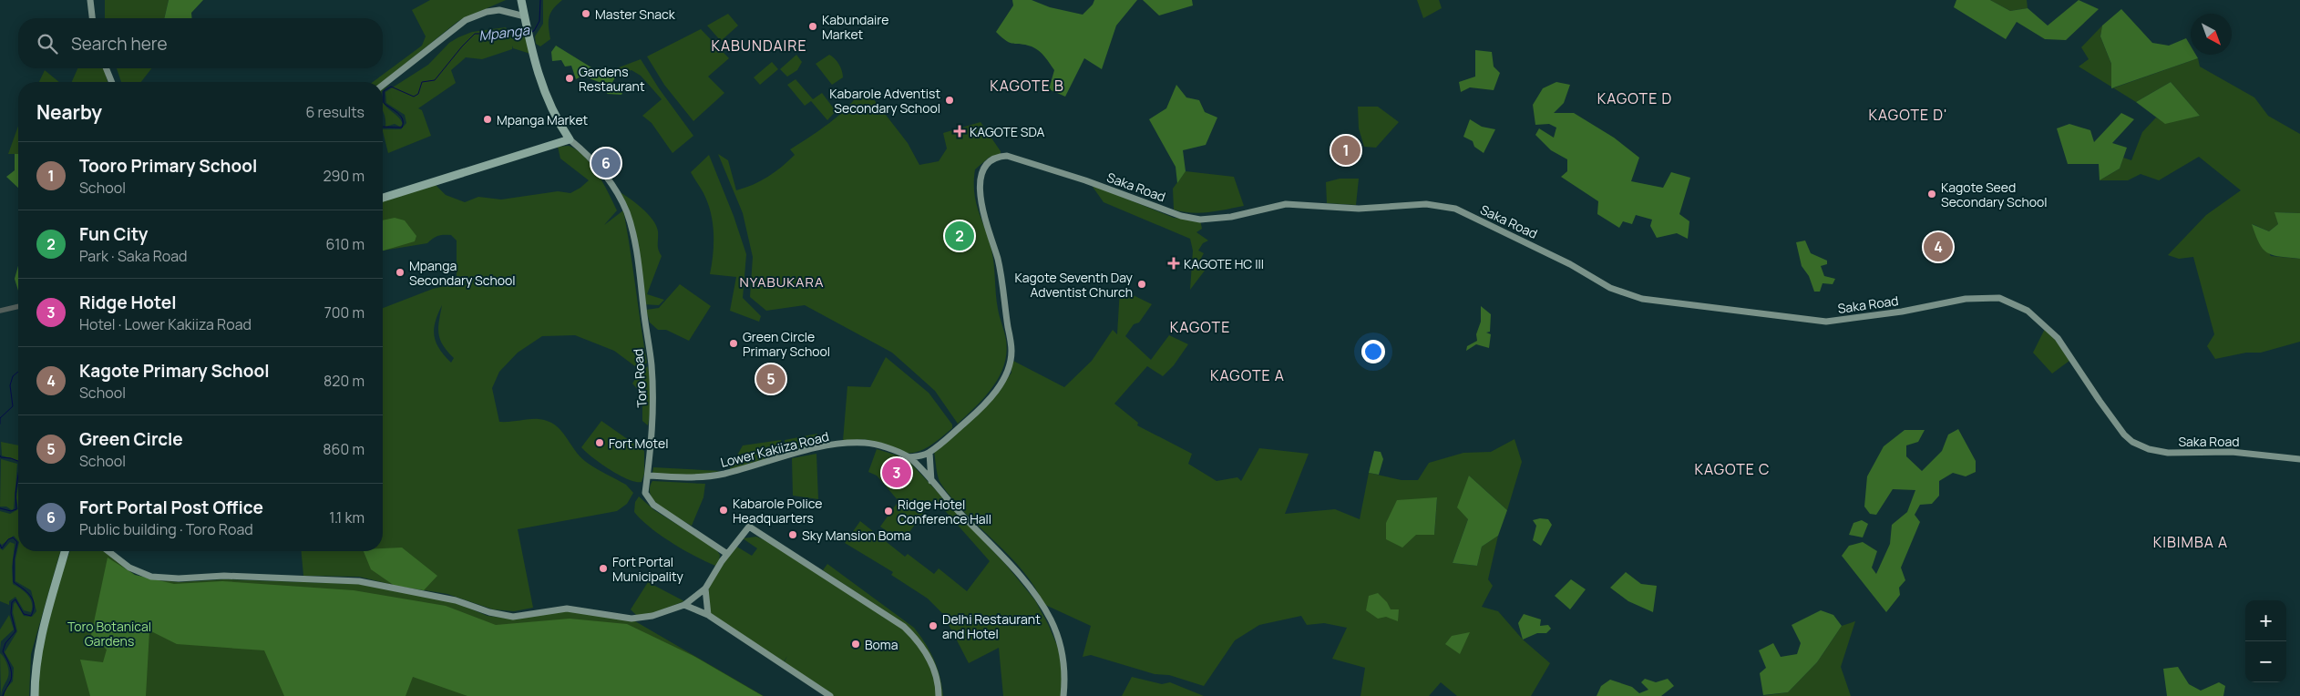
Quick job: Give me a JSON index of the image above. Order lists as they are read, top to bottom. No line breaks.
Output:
{"streets":{"main road":["Saka Road","Toro Road","Lower Kakiiza Road"]},"crossings":[["Saka Road","Lower Kakiiza Road"],["Toro Road","Lower Kakiiza Road"]],"districts":["KABUNDAIRE","KAGOTE B","KAGOTE D","KAGOTE D'","NYABUKARA","KAGOTE","KAGOTE A","KAGOTE C","KIBIMBA A"],"water":["Mpanga"],"parks":["Toro Botanical Gardens"],"places":{"other":["Master Snack","Kabundaire Market","Gardens Restaurant","Kabarole Adventist Secondary School","Mpanga Market","Kagote Seed Secondary School","Mpanga Secondary School","Kagote Seventh Day Adventist Church","Green Circle Primary School","Fort Motel","Kabarole Police Headquarters","Ridge Hotel Conference Hall","Sky Mansion Boma","Fort Portal Municipality","Delhi Restaurant and Hotel","Boma"],"health":["KAGOTE SDA","KAGOTE HC III"]},"north":"bottom right","page":{"search":"Search here","heading":["Nearby","6 results"],"pins":["1","6","2","4","5","3"],"list":[{"mark":"1","name":"Tooro Primary School","note":"School","value":"290 m"},{"mark":"2","name":"Fun City","note":"Park · Saka Road","value":"610 m"},{"mark":"3","name":"Ridge Hotel","note":"Hotel · Lower Kakiiza Road","value":"700 m"},{"mark":"4","name":"Kagote Primary School","note":"School","value":"820 m"},{"mark":"5","name":"Green Circle","note":"School","value":"860 m"},{"mark":"6","name":"Fort Portal Post Office","note":"Public building · Toro Road","value":"1.1 km"}],"map_buttons":["+","−"]}}
